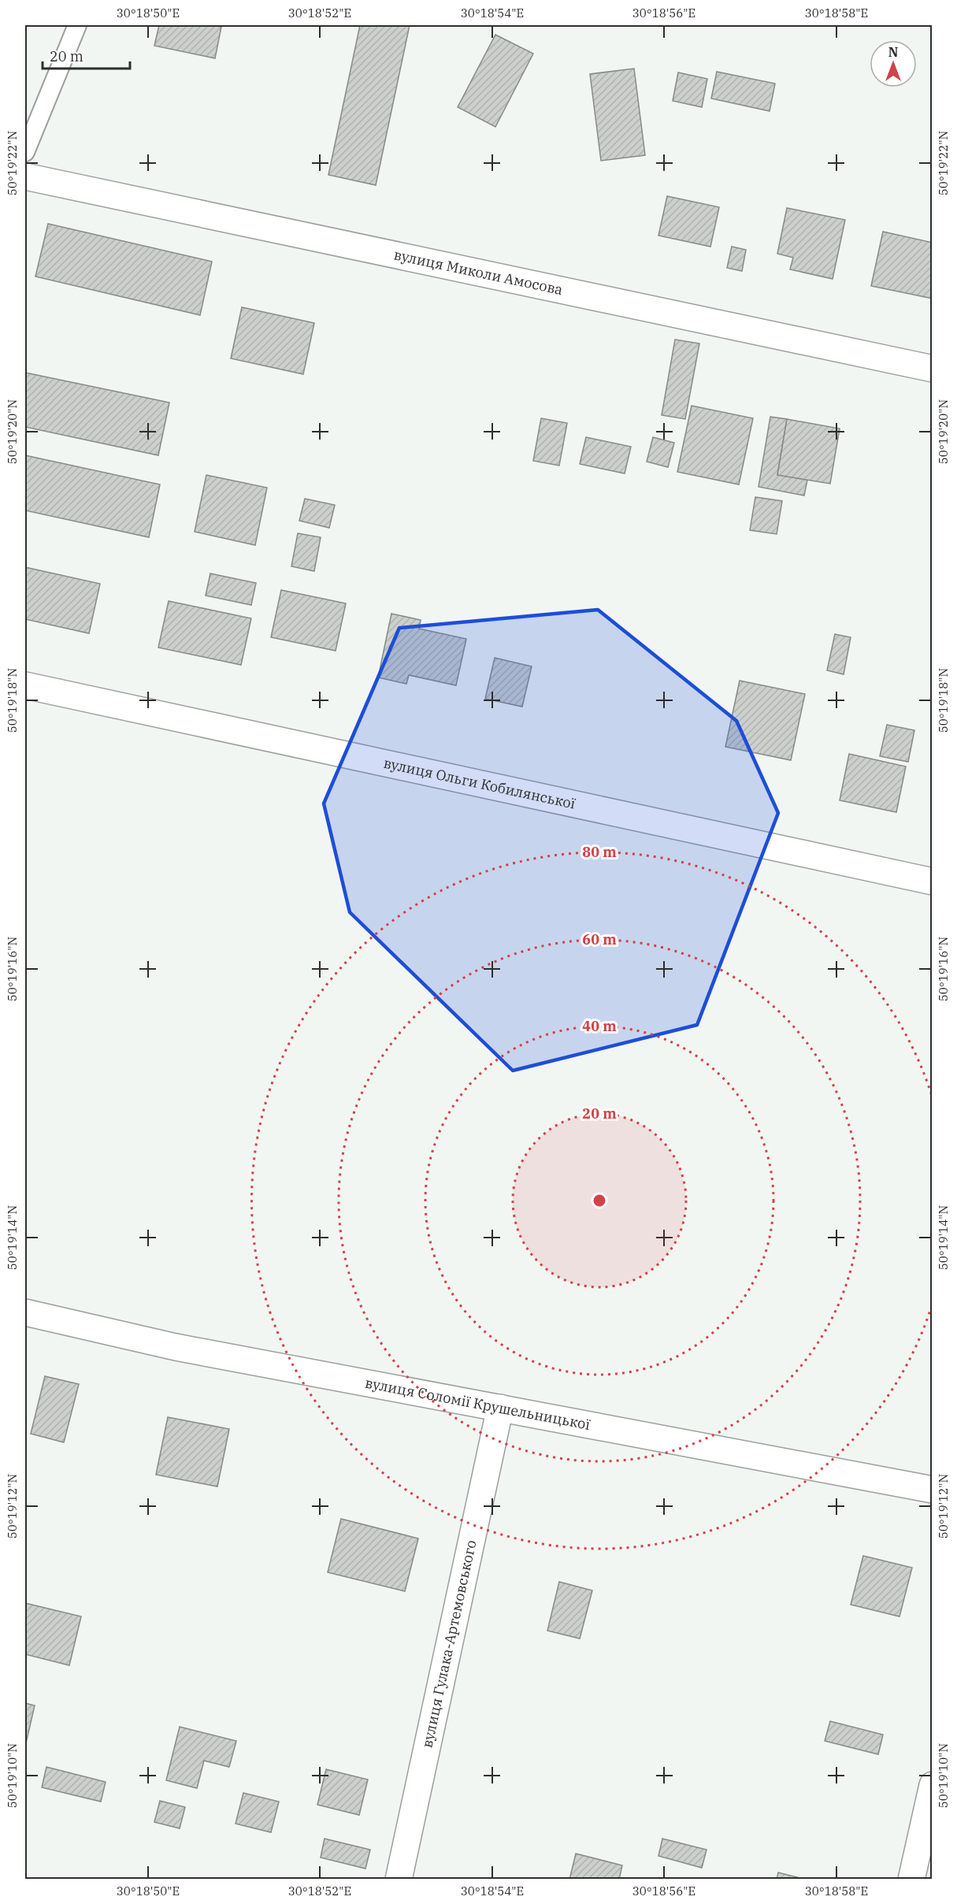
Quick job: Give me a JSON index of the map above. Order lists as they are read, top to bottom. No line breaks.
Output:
{"streets":{"street":["вулиця Миколи Амосова","вулиця Ольги Кобилянської","вулиця Соломії Крушельницької","вулиця Гулака-Артемовського"]},"crossings":[["вулиця Соломії Крушельницької","вулиця Гулака-Артемовського"]],"scale_bar":"20 m","north":"top","coordinates":["30°18'50\"E","30°18'52\"E","30°18'54\"E","30°18'56\"E","30°18'58\"E","50°19'22\"N","50°19'20\"N","50°19'18\"N","50°19'16\"N","50°19'14\"N","50°19'12\"N","50°19'10\"N"],"rings":["80 m","60 m","40 m","20 m"]}
